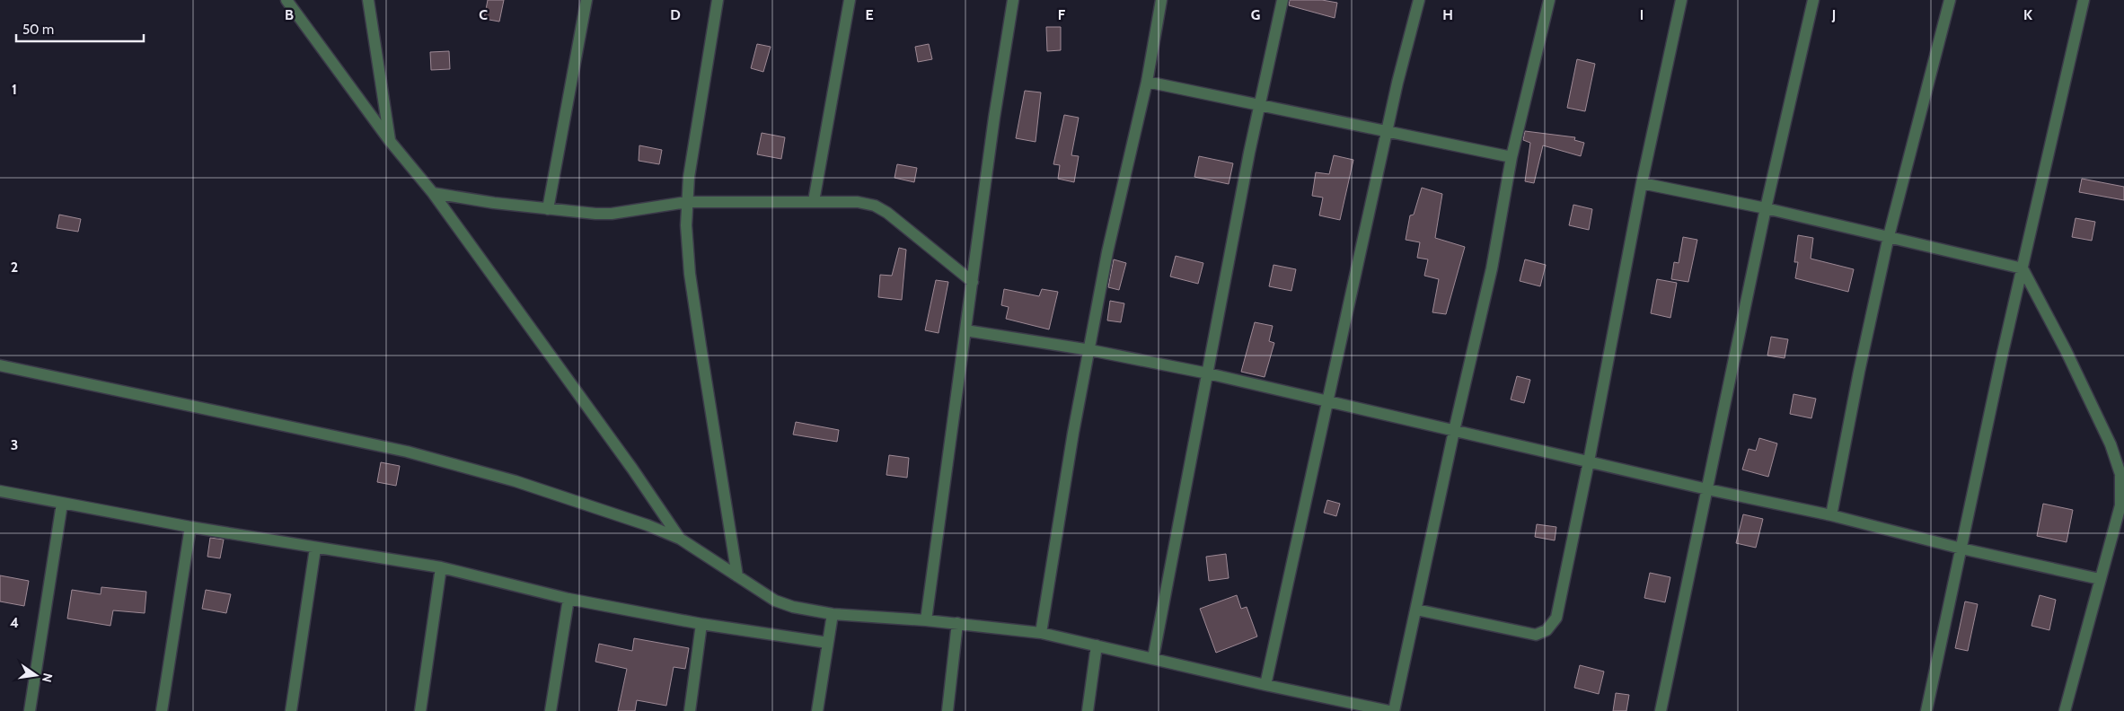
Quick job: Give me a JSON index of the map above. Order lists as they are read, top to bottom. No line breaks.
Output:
{"scale_bar":"50 m","north":"right","grid":{"columns":["B","C","D","E","F","G","H","I","J","K"],"rows":["1","2","3","4"]}}
